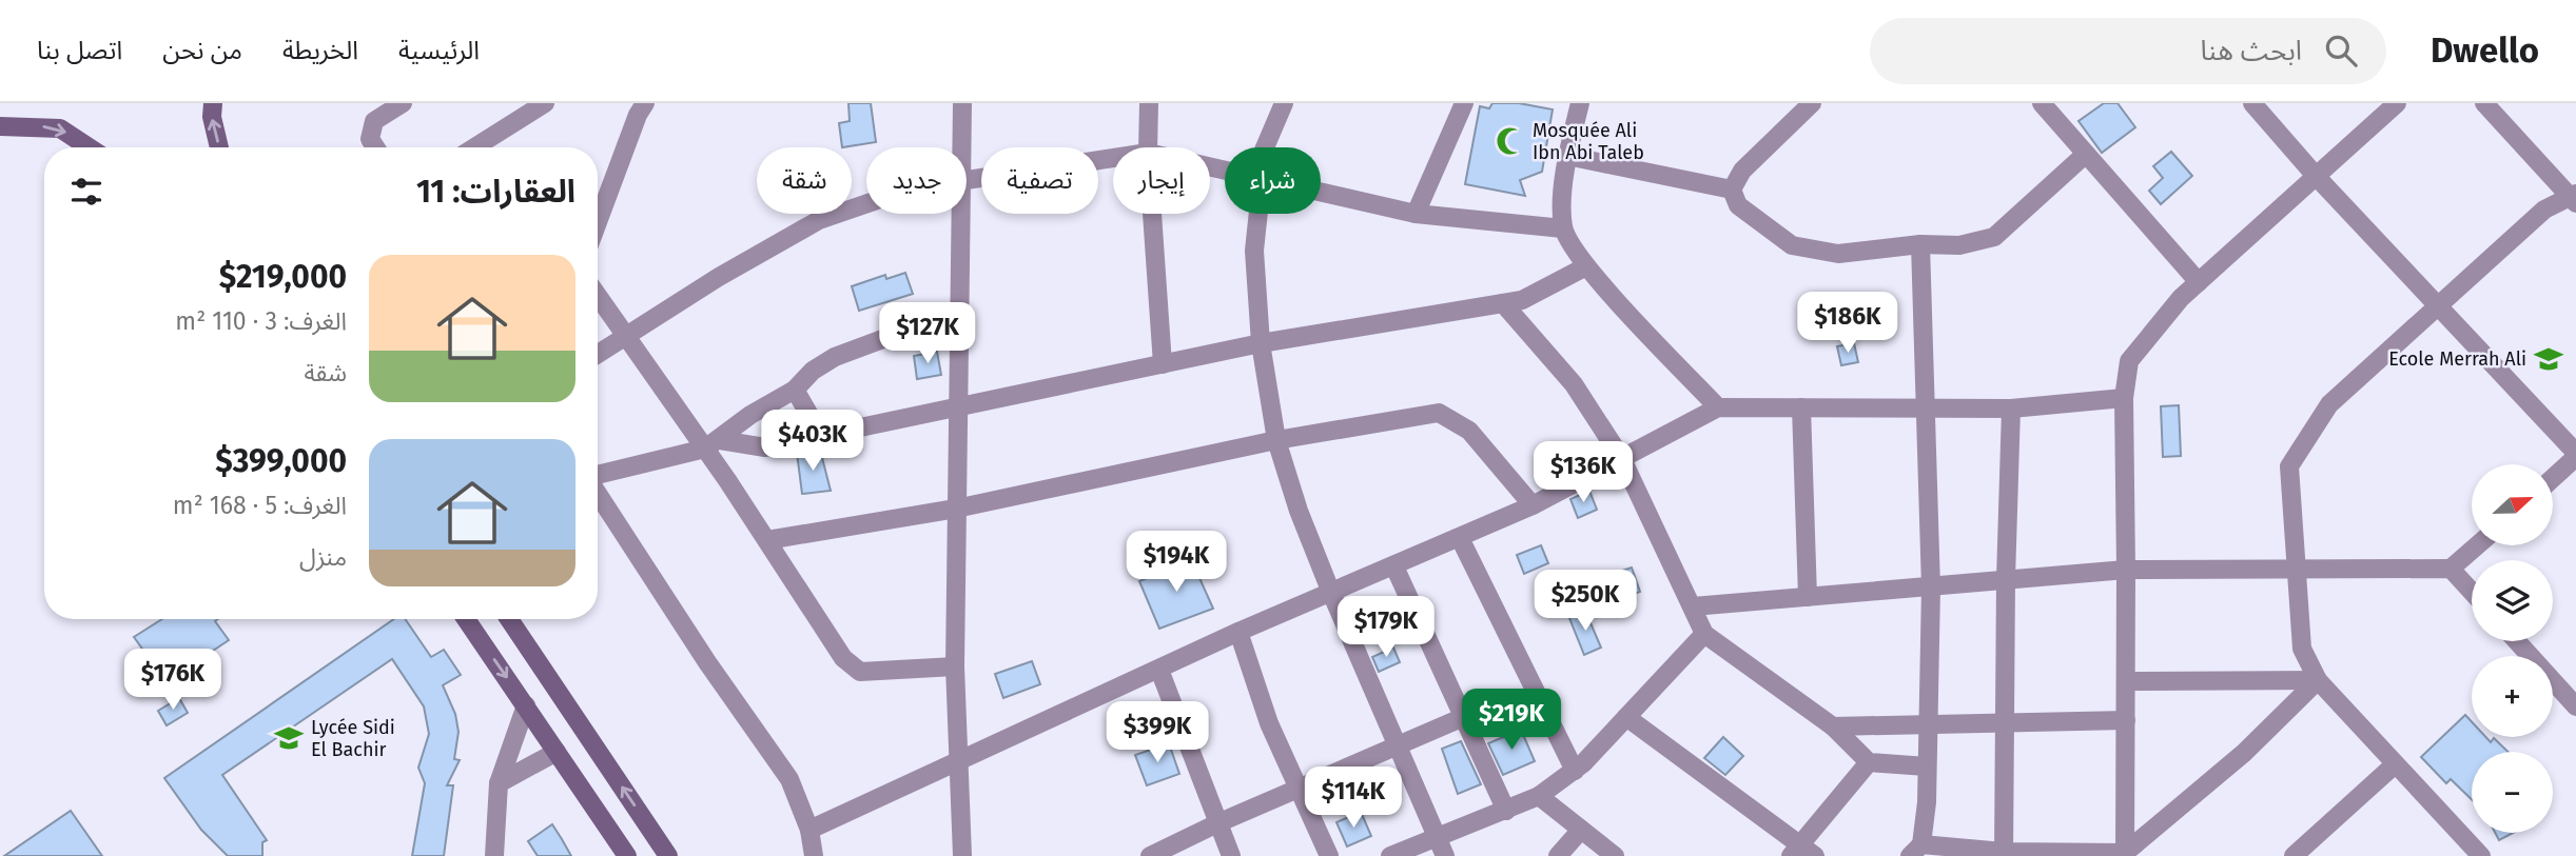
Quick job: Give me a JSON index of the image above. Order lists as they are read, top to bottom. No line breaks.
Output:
{"places":{"mosque":["Mosquée Ali Ibn Abi Taleb"],"school or university":["Ecole Merrah Ali","Lycée Sidi El Bachir"]},"north":"right","page":{"header":"Dwello","search":"ابحث هنا","nav":["الرئيسية","الخريطة","من نحن","اتصل بنا"],"chip":["شراء","إيجار","تصفية","جديد","شقة"],"heading":"العقارات: 11","list":[{"name":"$219,000","note":"الغرف: 3 · 110 m² · شقة"},{"name":"$399,000","note":"الغرف: 5 · 168 m² · منزل"}],"price":["$186K","$127K","$403K","$136K","$194K","$250K","$179K","$176K","$219K","$399K","$114K"],"map_buttons":["+","−"]}}
